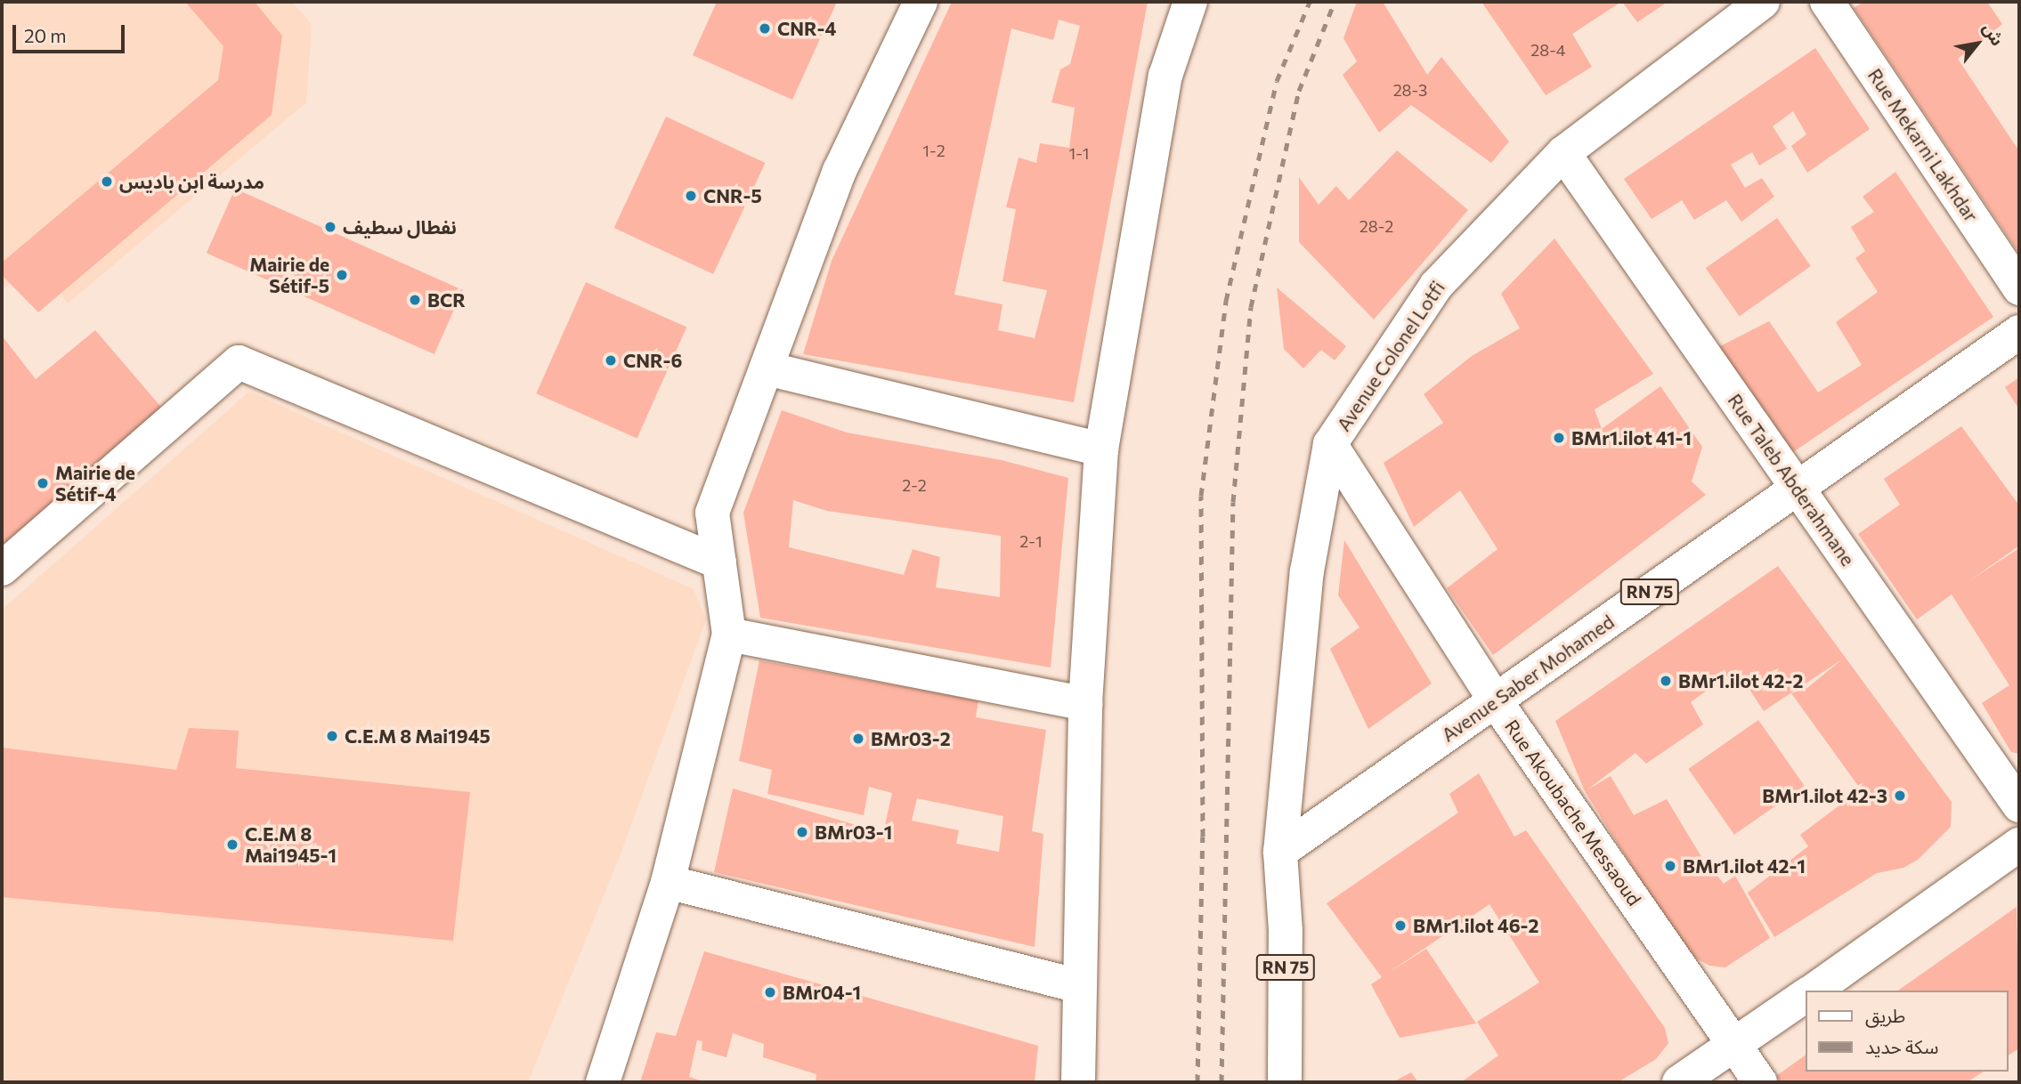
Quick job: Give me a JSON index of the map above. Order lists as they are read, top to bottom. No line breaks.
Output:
{"streets":{"street":["Rue Mekarni Lakhdar","Avenue Colonel Lotfi","Rue Taleb Abderahmane","RN 75","Avenue Saber Mohamed","Rue Akoubache Messaoud"]},"crossings":[["Avenue Colonel Lotfi","Rue Taleb Abderahmane"],["Avenue Colonel Lotfi","RN 75"],["Avenue Colonel Lotfi","Avenue Saber Mohamed"],["Avenue Colonel Lotfi","Rue Akoubache Messaoud"],["Rue Taleb Abderahmane","Avenue Saber Mohamed"],["RN 75","Avenue Saber Mohamed"],["Avenue Saber Mohamed","Rue Akoubache Messaoud"]],"places":["CNR-4","مدرسة ابن باديس","CNR-5","نفطال سطيف","Mairie de Sétif-5","BCR","CNR-6","BMr1.ilot 41-1","Mairie de Sétif-4","BMr1.ilot 42-2","C.E.M 8 Mai1945","BMr03-2","BMr1.ilot 42-3","BMr03-1","C.E.M 8 Mai1945-1","BMr1.ilot 42-1","BMr1.ilot 46-2","BMr04-1"],"house_numbers":["28-4","28-3","1-2","1-1","28-2","2-2","2-1"],"legend":["طريق","سكة حديد"],"scale_bar":"20 m","north":"top right"}
